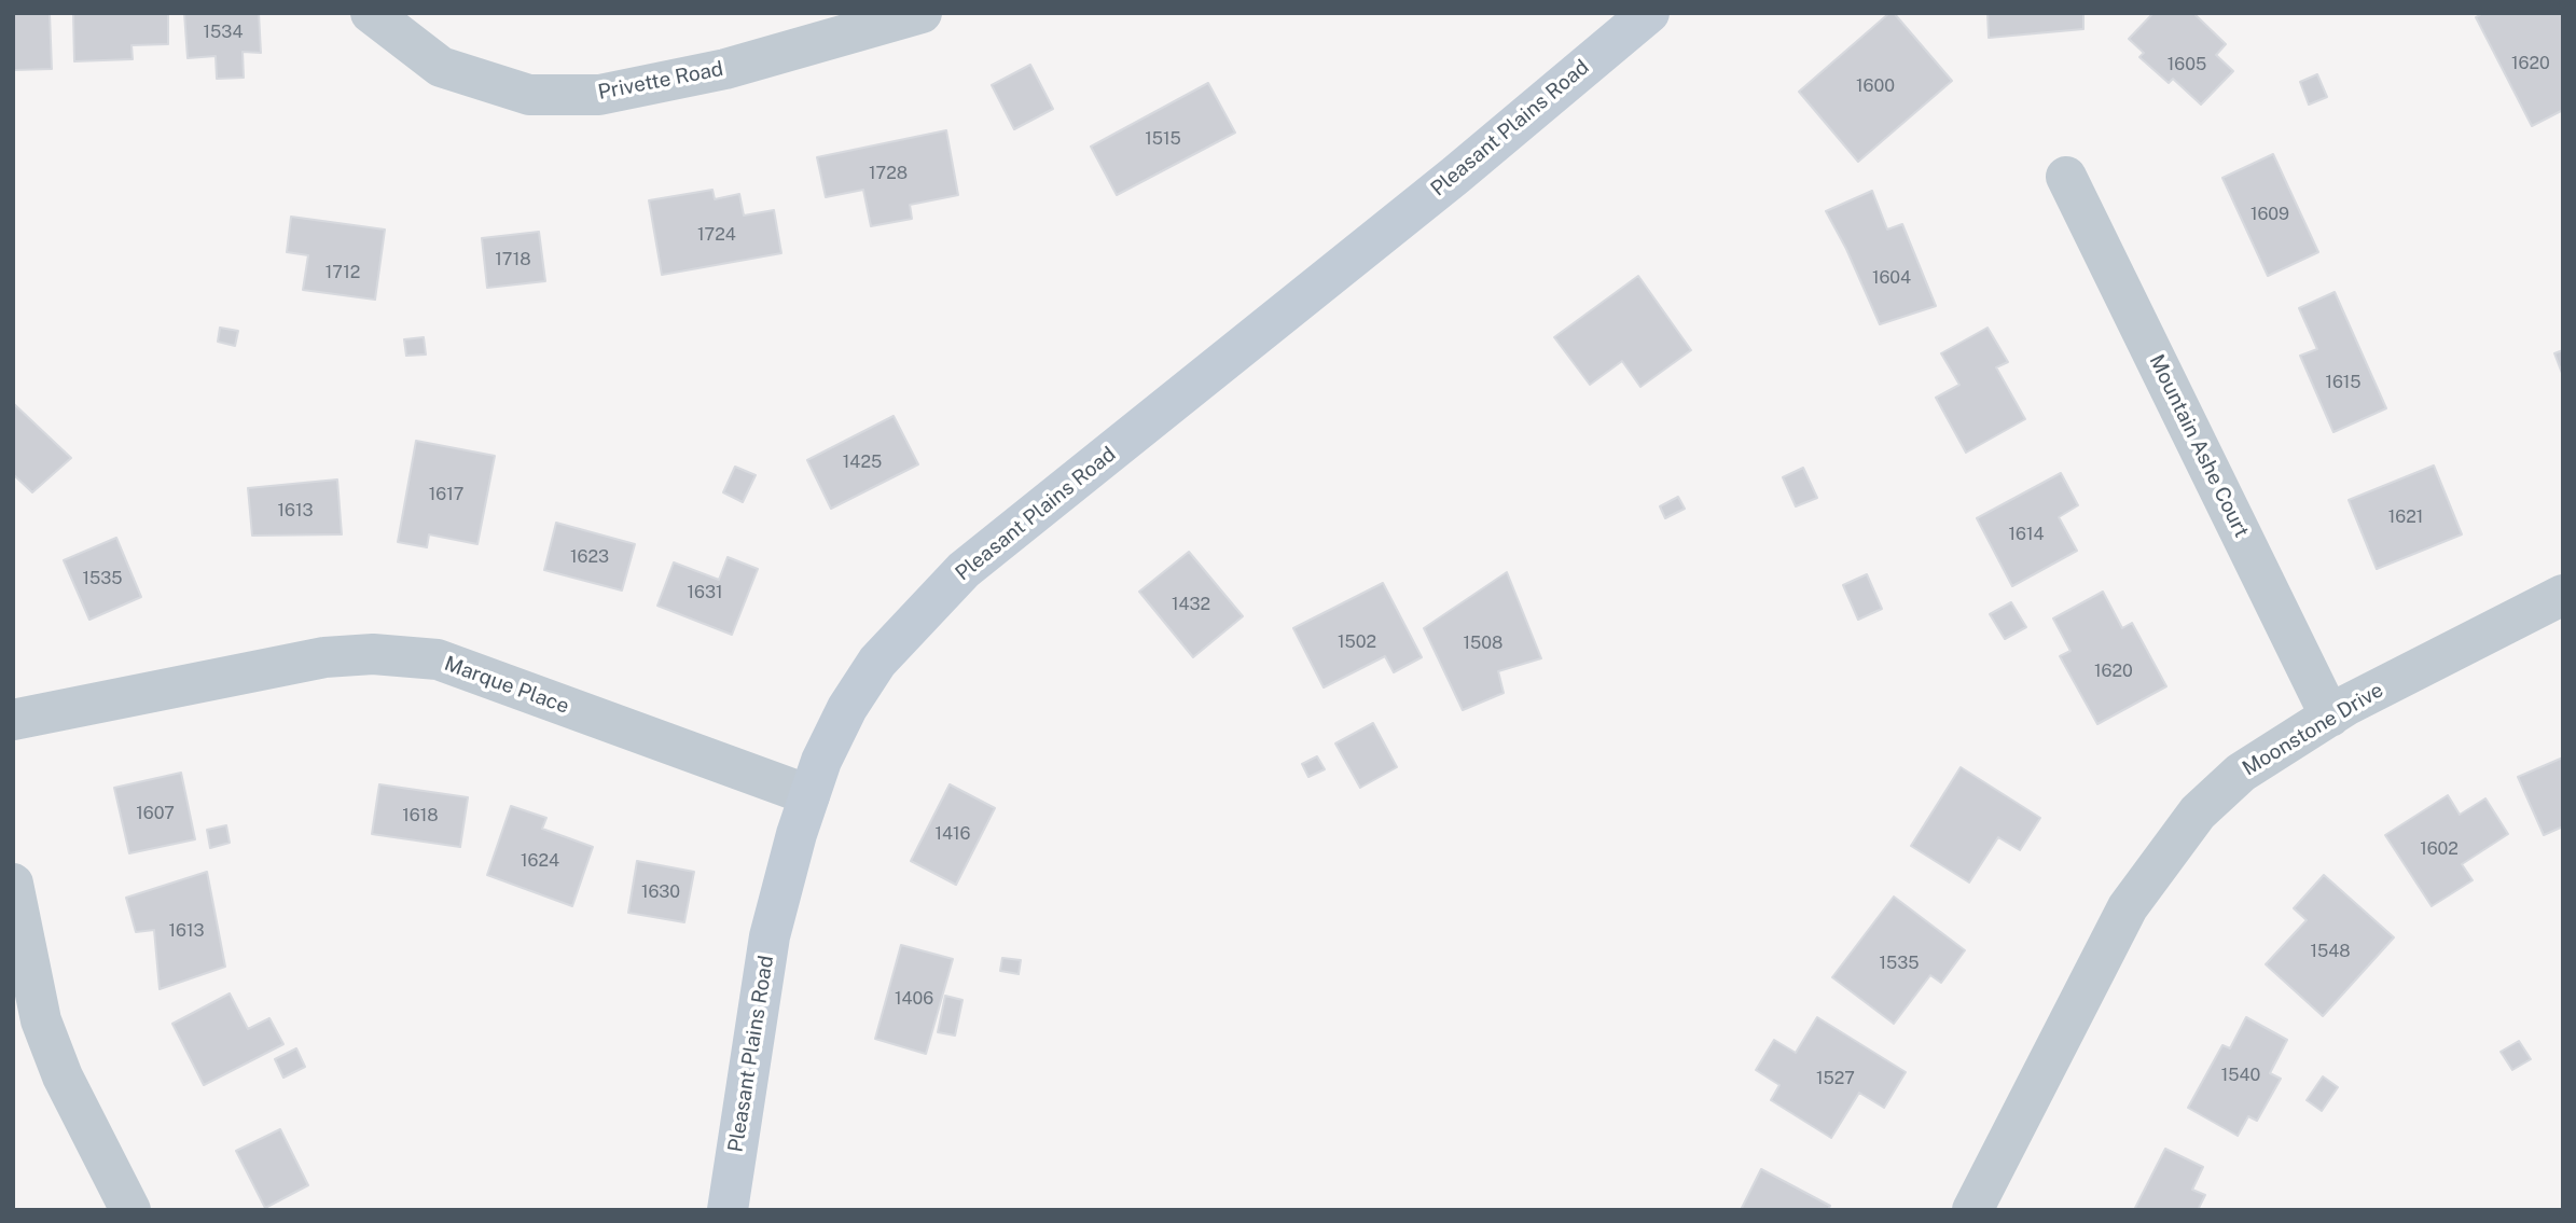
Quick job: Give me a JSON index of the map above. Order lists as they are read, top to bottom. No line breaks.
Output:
{"streets":{"street":["Privette Road","Pleasant Plains Road","Mountain Ashe Court","Marque Place","Moonstone Drive"]},"crossings":[["Pleasant Plains Road","Marque Place"],["Mountain Ashe Court","Moonstone Drive"]],"house_numbers":["1534","1620","1605","1600","1515","1728","1609","1724","1718","1712","1604","1615","1425","1617","1613","1621","1614","1623","1535","1631","1432","1502","1508","1620","1607","1618","1416","1602","1624","1630","1613","1548","1535","1406","1540","1527"]}
